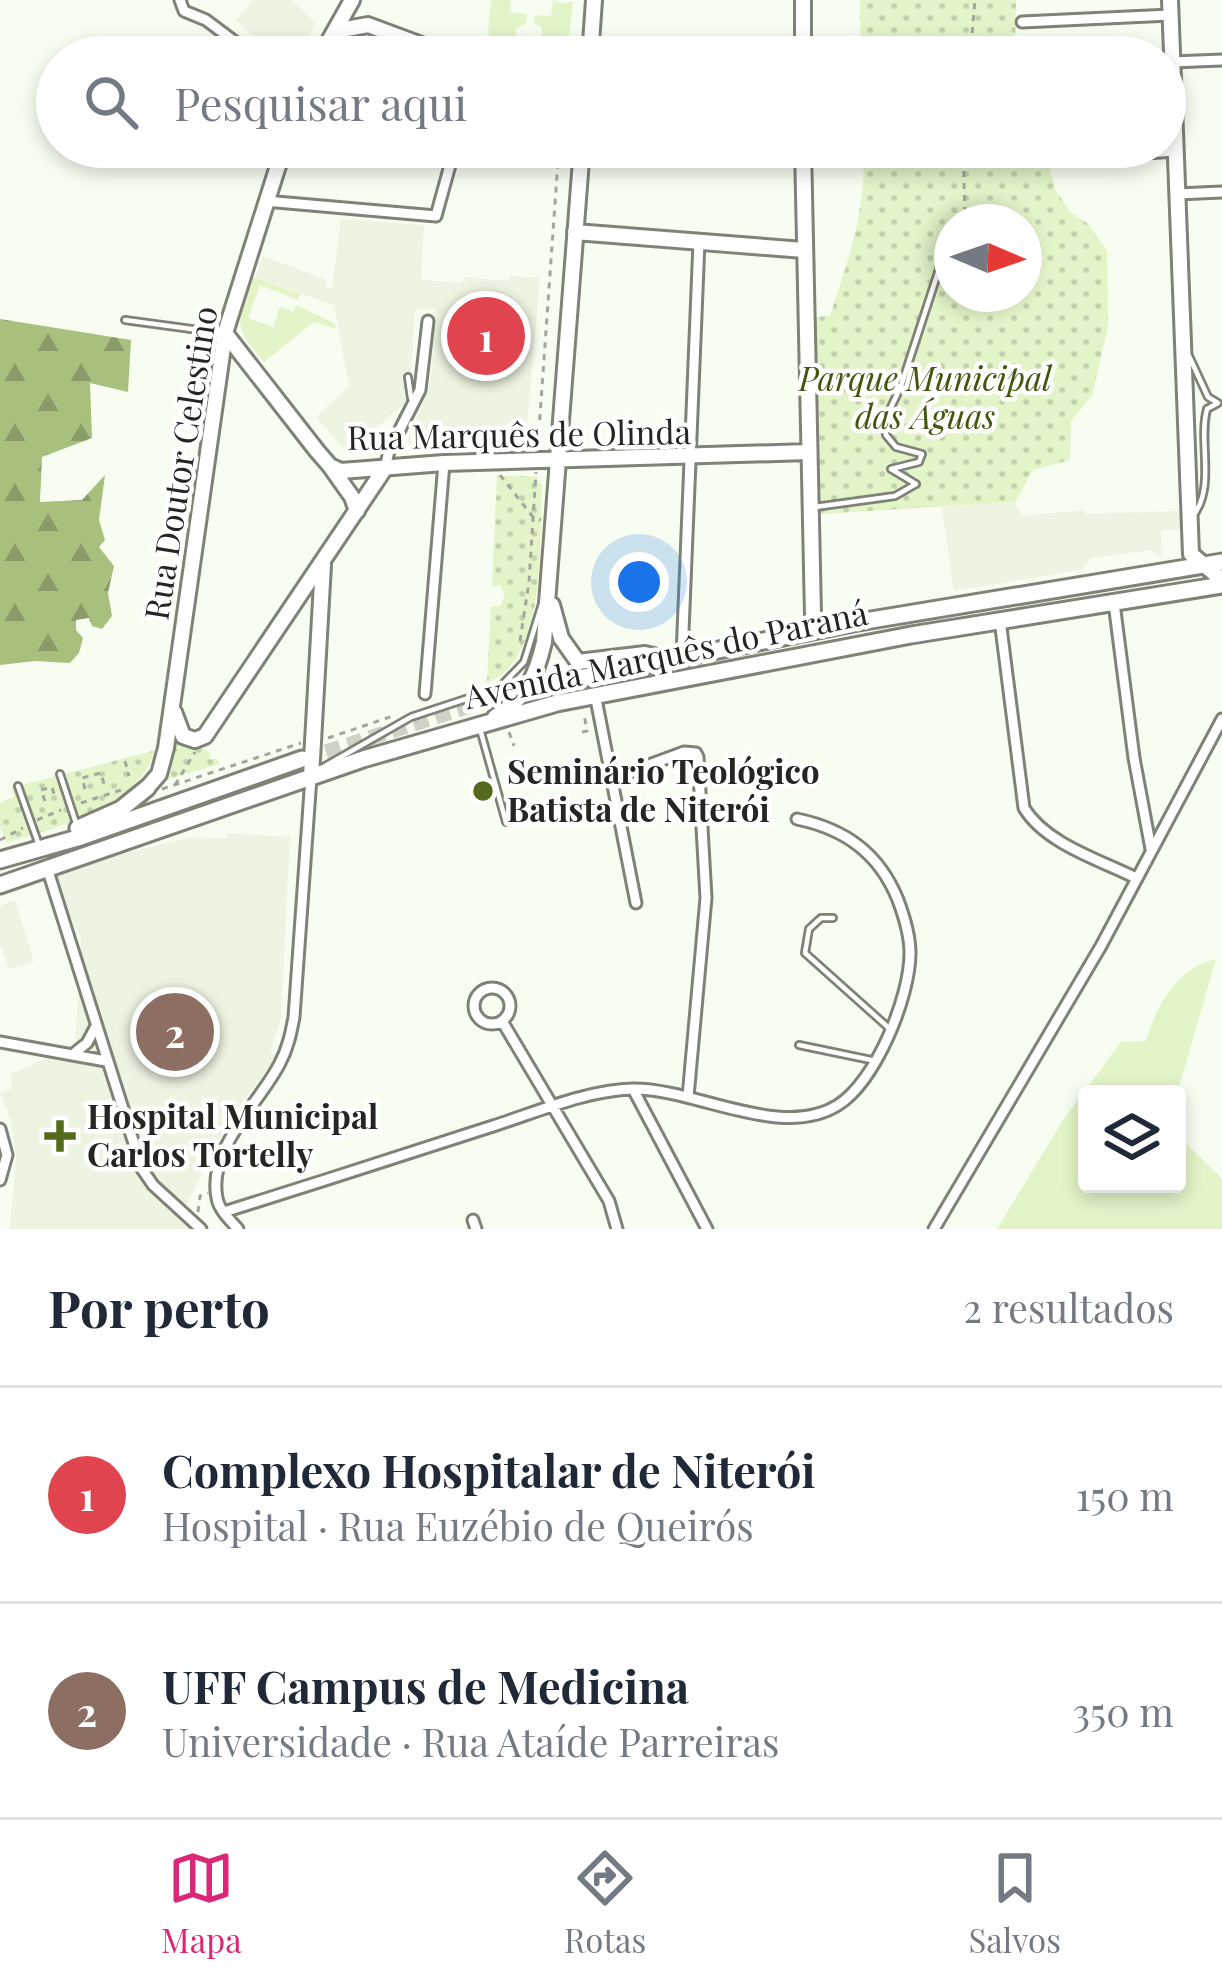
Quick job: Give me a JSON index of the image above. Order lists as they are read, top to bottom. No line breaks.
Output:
{"streets":{"main road":["Avenida Marquês do Paraná"],"street":["Rua Marquês de Olinda","Rua Doutor Celestino"]},"crossings":[["Rua Marquês de Olinda","Rua Doutor Celestino"]],"parks":["Parque Municipal das Águas"],"places":{"other":["Seminário Teológico Batista de Niterói"],"health":["Hospital Municipal Carlos Tortelly"]},"north":"right","page":{"search":"Pesquisar aqui","pins":["1","2"],"heading":["Por perto","2 resultados"],"list":[{"mark":"1","name":"Complexo Hospitalar de Niterói","note":"Hospital · Rua Euzébio de Queirós","value":"150 m"},{"mark":"2","name":"UFF Campus de Medicina","note":"Universidade · Rua Ataíde Parreiras","value":"350 m"}],"nav":["Mapa","Rotas","Salvos"]}}
